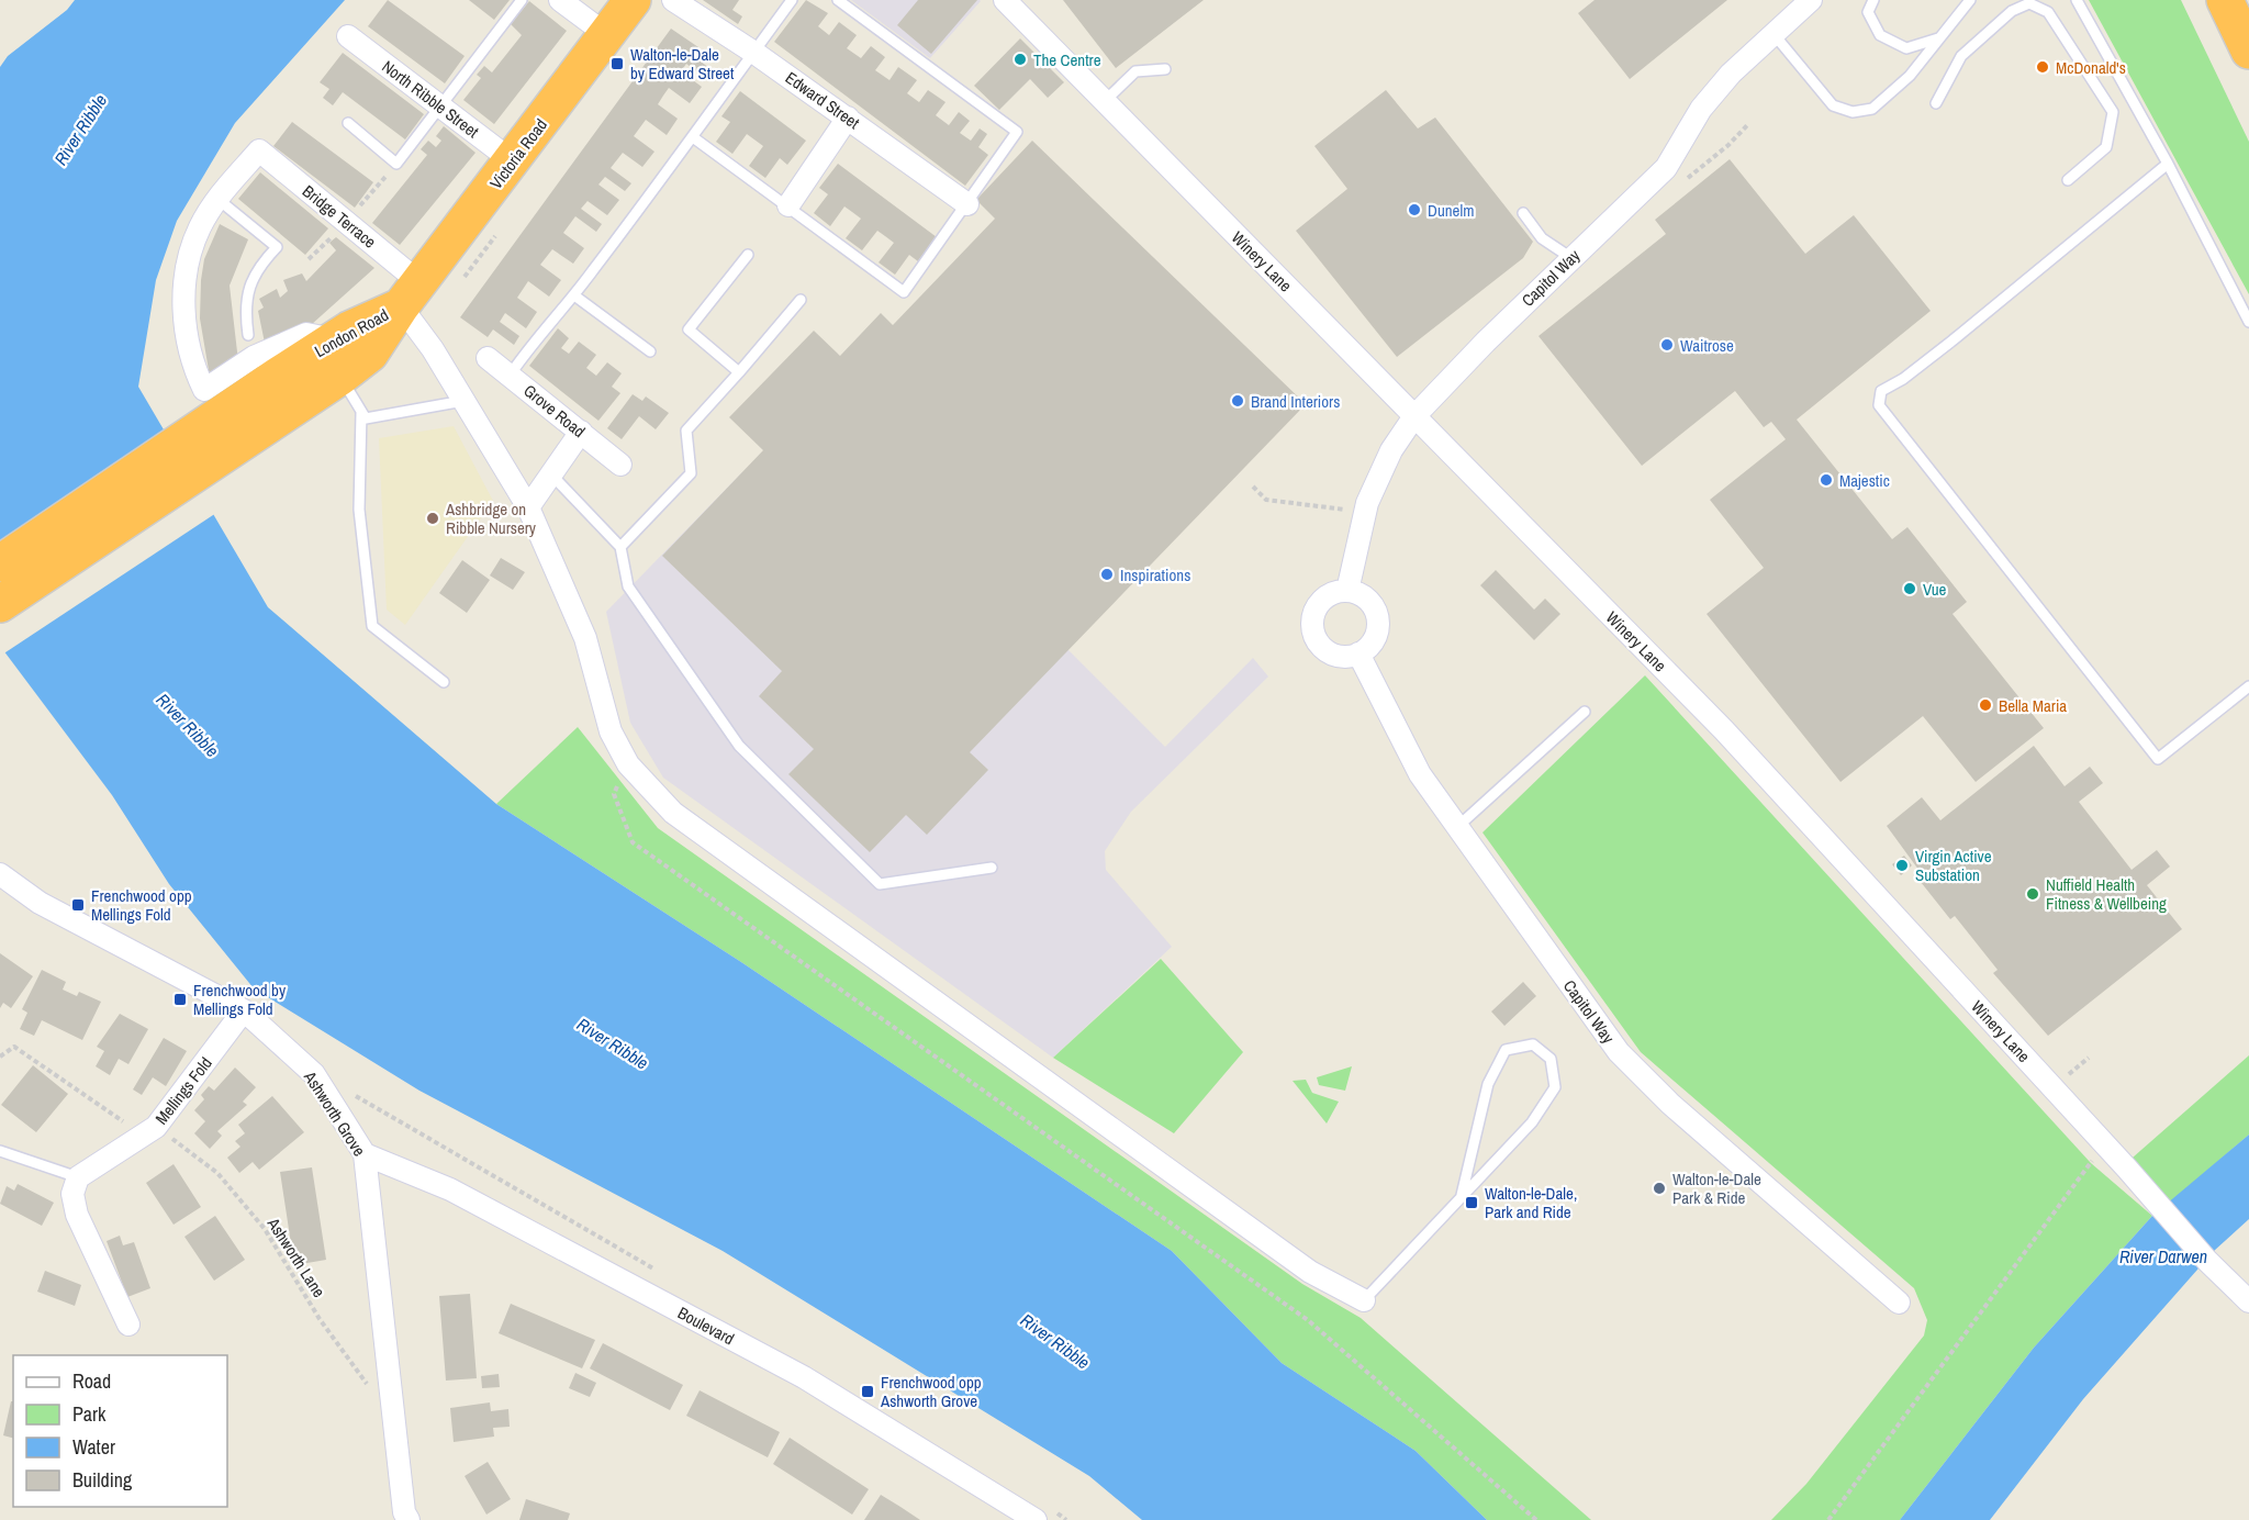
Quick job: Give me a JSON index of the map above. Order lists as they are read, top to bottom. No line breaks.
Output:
{"streets":{"highway":["Victoria Road","London Road"],"street":["North Ribble Street","Edward Street","Bridge Terrace","Winery Lane","Capitol Way","Grove Road","Mellings Fold","Ashworth Grove","Boulevard"],"path":["Ashworth Lane"]},"crossings":[["North Ribble Street","Victoria Road"],["Victoria Road","Bridge Terrace"],["Victoria Road","London Road"],["Bridge Terrace","London Road"],["Winery Lane","Capitol Way"],["Mellings Fold","Ashworth Grove"],["Mellings Fold","Ashworth Lane"],["Ashworth Grove","Ashworth Lane"],["Ashworth Grove","Boulevard"]],"water":["River Ribble","River Darwen"],"places":{"other":["The Centre","McDonald's","Dunelm","Waitrose","Brand Interiors","Majestic","Ashbridge on Ribble Nursery","Inspirations","Vue","Bella Maria","Virgin Active Substation","Nuffield Health Fitness & Wellbeing","Walton-le-Dale Park & Ride"],"transit":["Walton-le-Dale by Edward Street","Frenchwood opp Mellings Fold","Frenchwood by Mellings Fold","Walton-le-Dale, Park and Ride","Frenchwood opp Ashworth Grove"]},"legend":["Road","Park","Water","Building"]}
